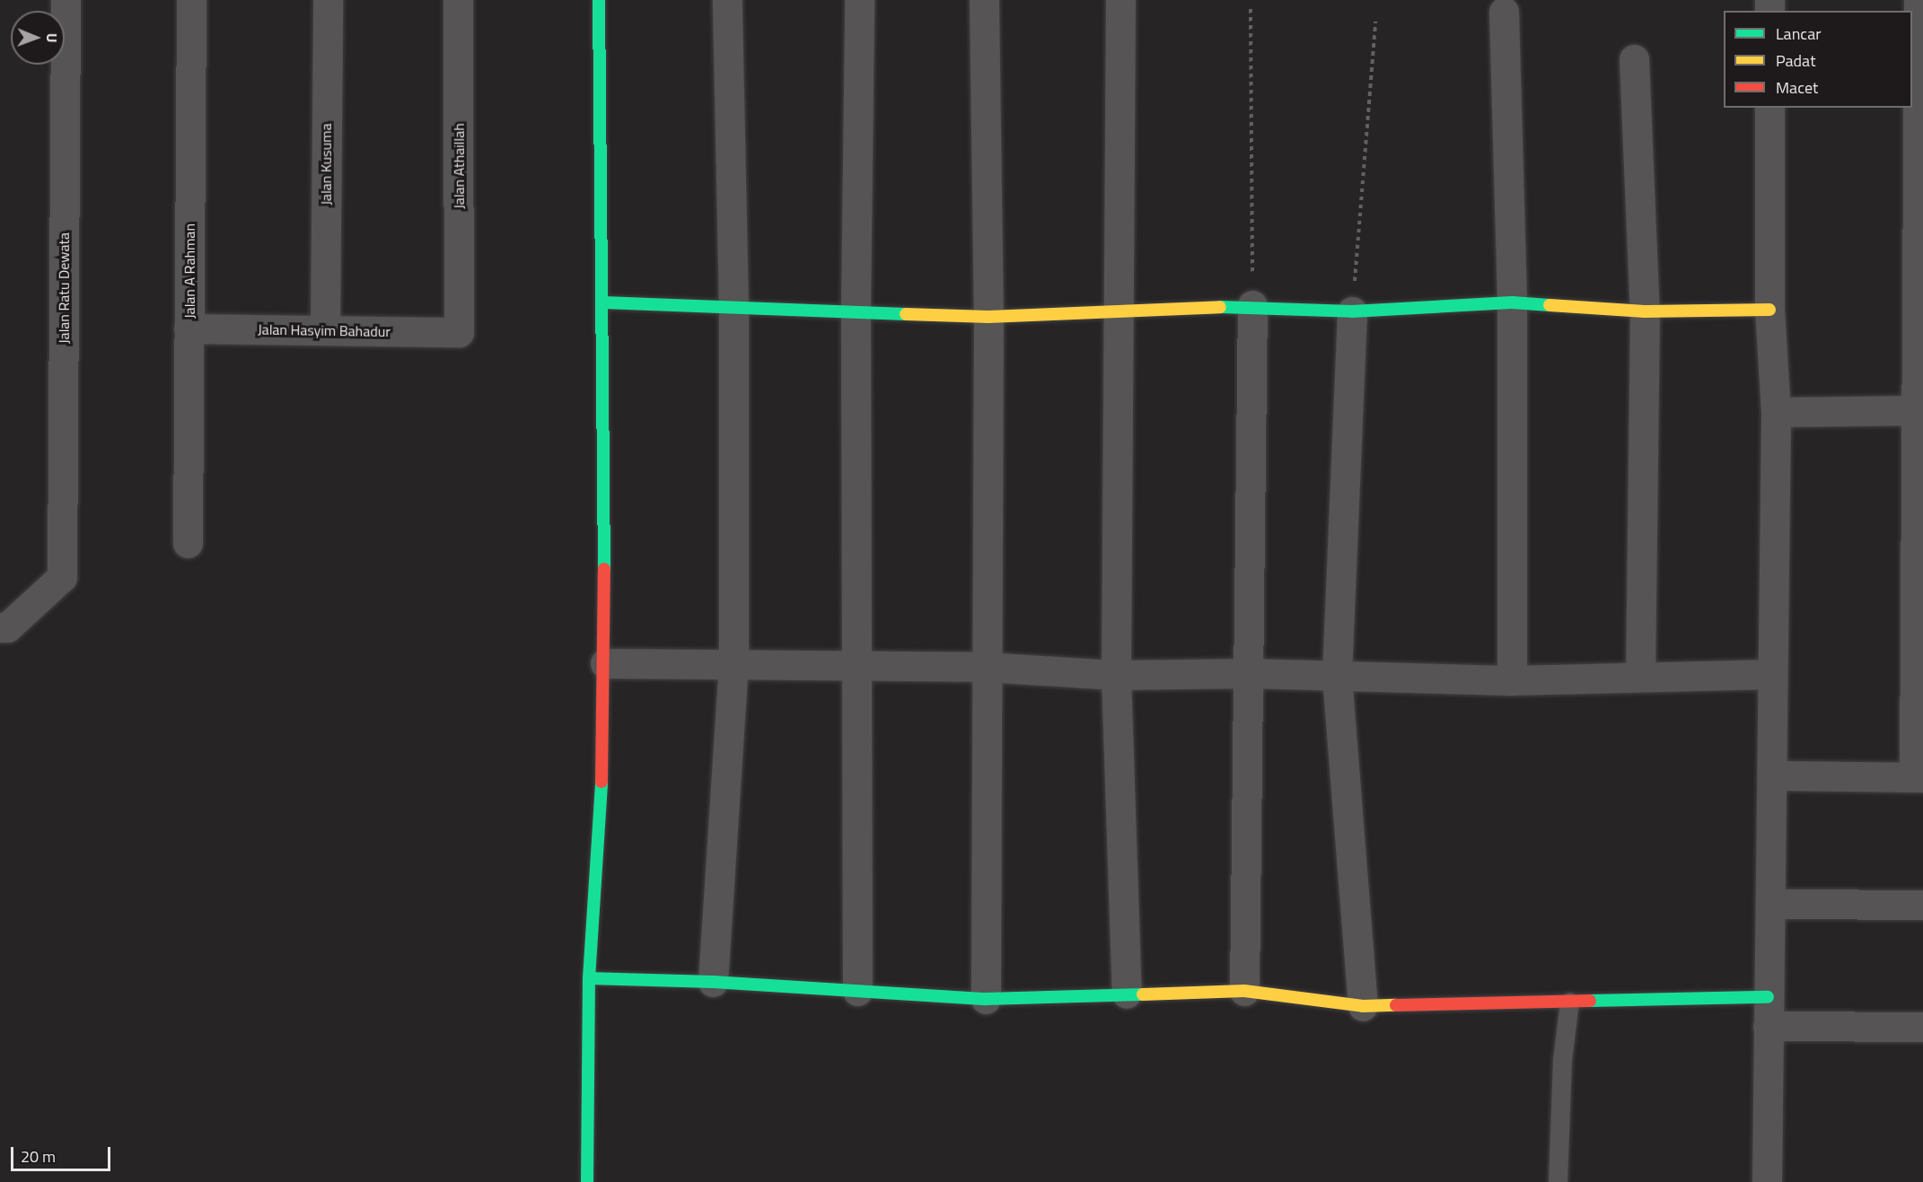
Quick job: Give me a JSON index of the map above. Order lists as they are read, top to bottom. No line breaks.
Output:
{"streets":{"street":["Jalan Kusuma","Jalan Athaillah","Jalan A Rahman","Jalan Ratu Dewata","Jalan Hasyim Bahadur"]},"crossings":[["Jalan Kusuma","Jalan Hasyim Bahadur"],["Jalan Athaillah","Jalan Hasyim Bahadur"],["Jalan A Rahman","Jalan Hasyim Bahadur"]],"legend":["Lancar","Padat","Macet"],"scale_bar":"20 m","north":"right"}
